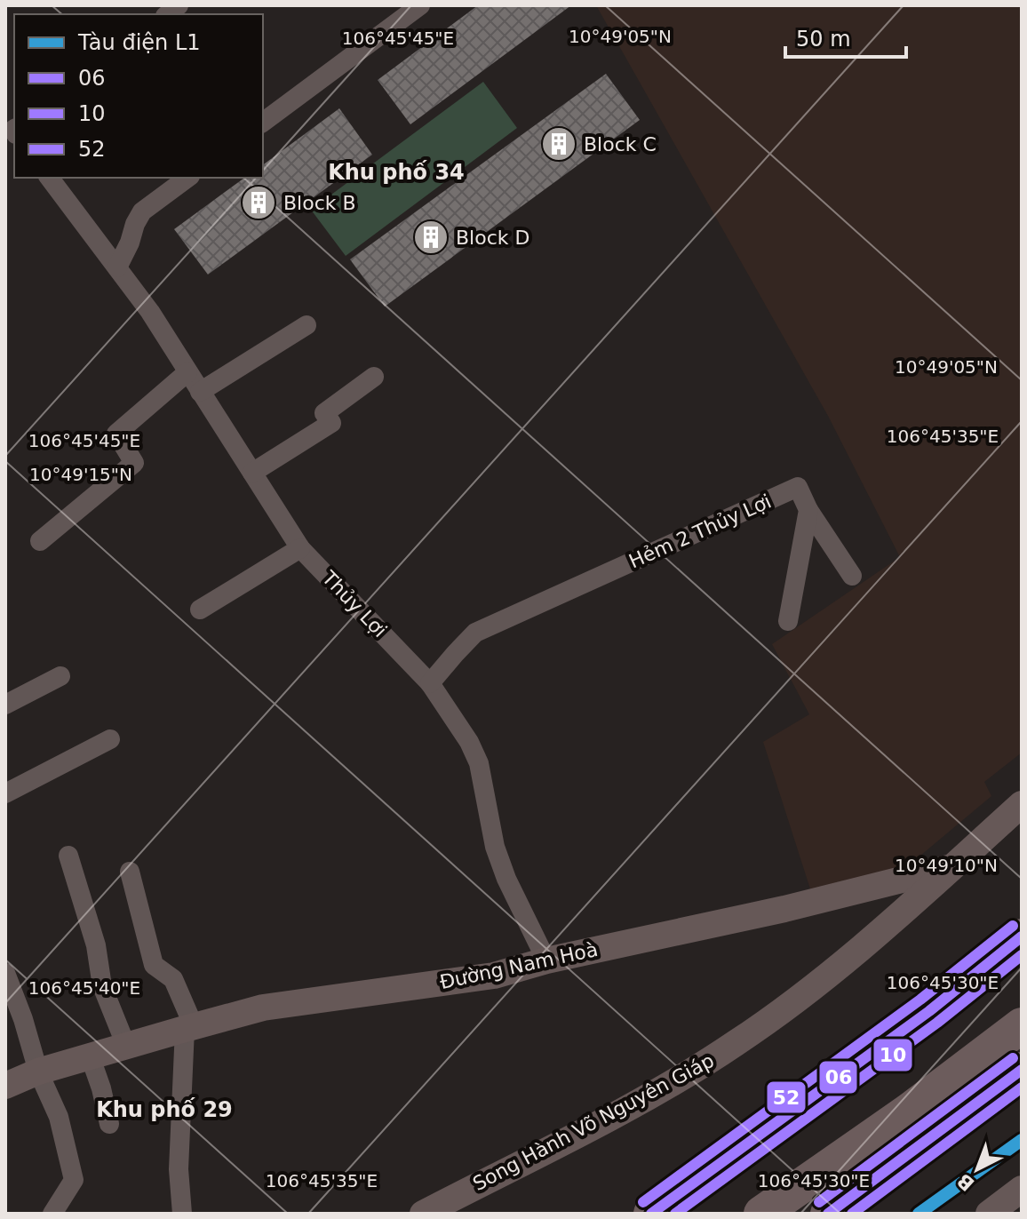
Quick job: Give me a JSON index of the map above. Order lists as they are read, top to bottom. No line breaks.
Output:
{"streets":{"street":["Hẻm 2 Thủy Lợi","Thủy Lợi","Đường Nam Hoà","Song Hành Võ Nguyên Giáp"]},"crossings":[["Hẻm 2 Thủy Lợi","Thủy Lợi"],["Thủy Lợi","Đường Nam Hoà"],["Đường Nam Hoà","Song Hành Võ Nguyên Giáp"]],"districts":["Khu phố 34","Khu phố 29"],"places":{"building":["Block C","Block B","Block D"]},"lines":["transit line 52","transit line 06","transit line 10","metro line L1"],"legend":["Tàu điện L1","06","10","52"],"scale_bar":"50 m","north":"bottom left","coordinates":["10°49'05\"N","106°45'45\"E","106°45'35\"E","10°49'15\"N","10°49'10\"N","106°45'30\"E","106°45'40\"E"]}
